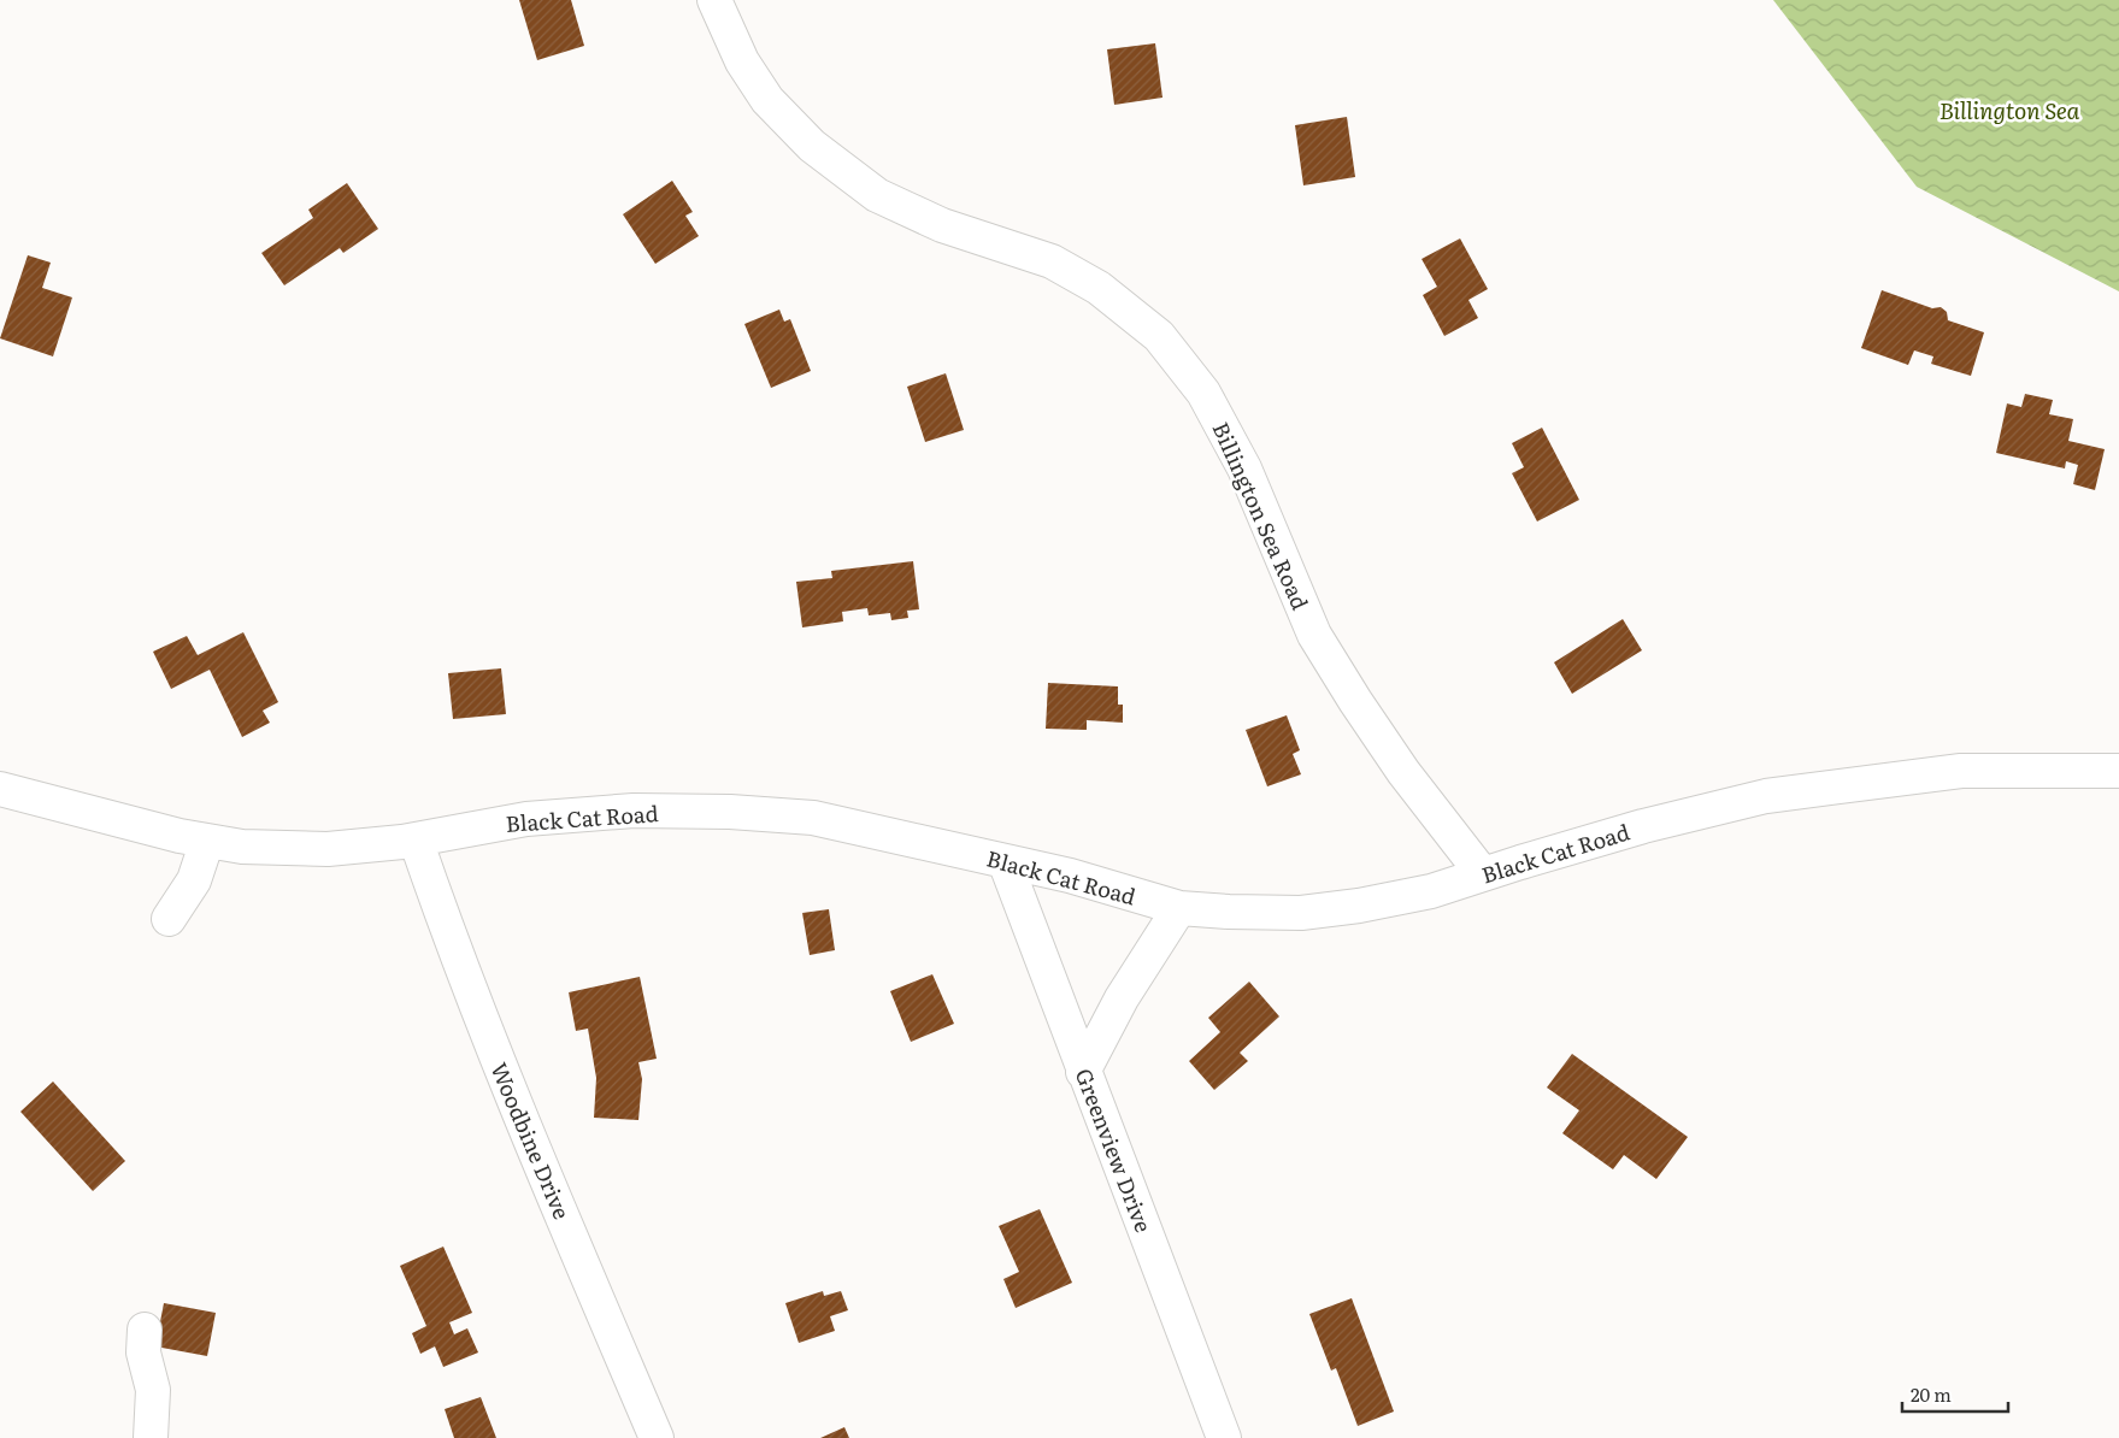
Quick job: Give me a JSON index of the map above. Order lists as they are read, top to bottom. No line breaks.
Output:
{"streets":{"street":["Billington Sea Road","Black Cat Road","Woodbine Drive","Greenview Drive"]},"crossings":[["Billington Sea Road","Black Cat Road"],["Black Cat Road","Woodbine Drive"],["Black Cat Road","Greenview Drive"]],"water":["Billington Sea"],"scale_bar":"20 m"}
